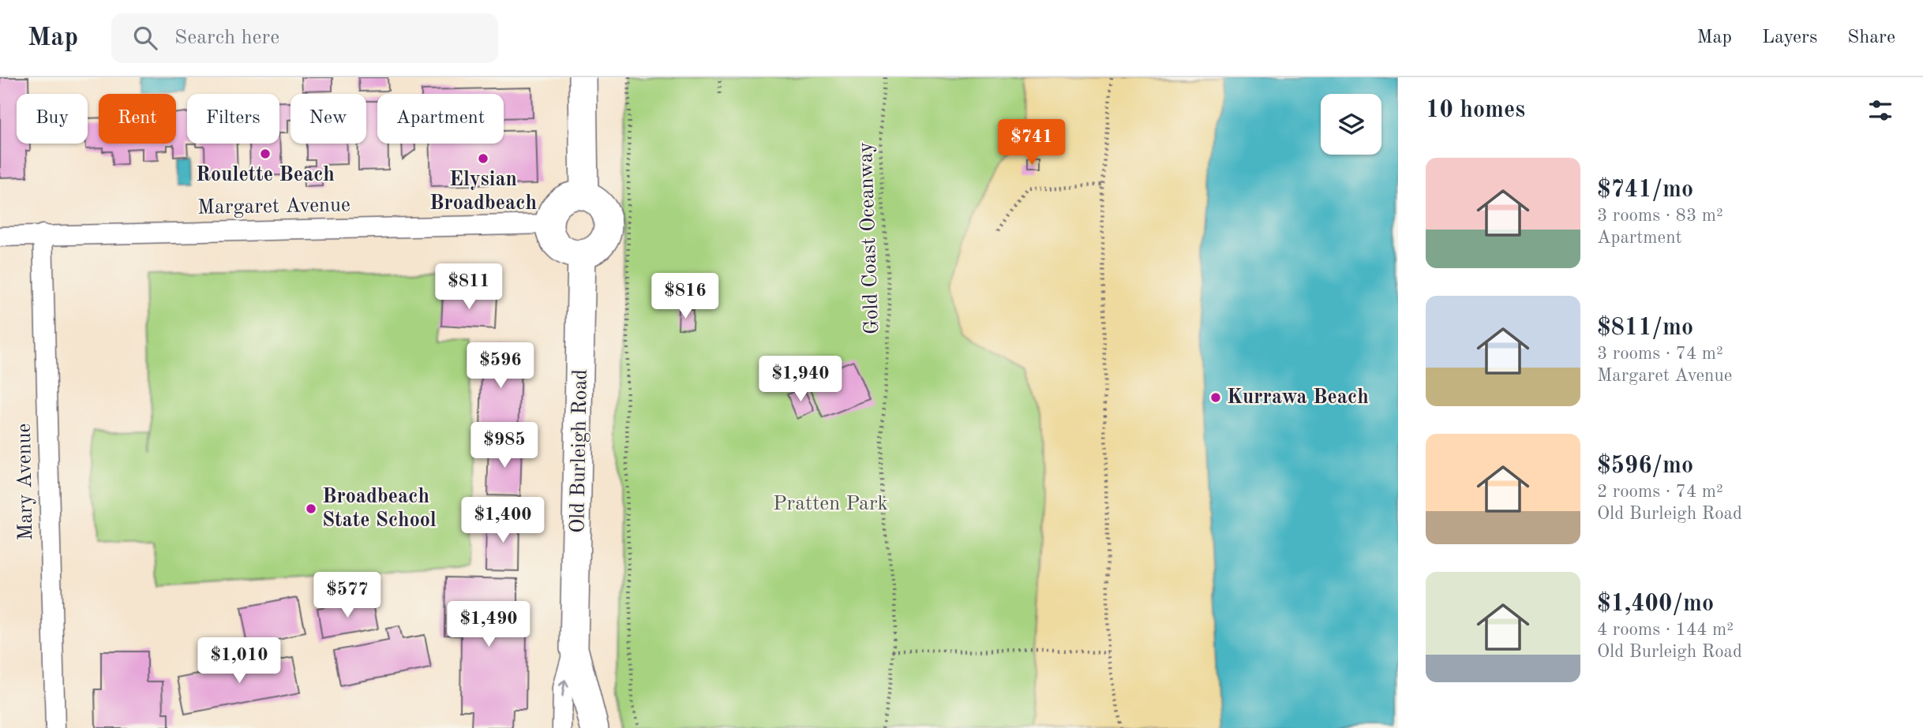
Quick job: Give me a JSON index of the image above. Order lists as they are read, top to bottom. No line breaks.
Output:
{"streets":{"street":["Margaret Avenue","Old Burleigh Road","Mary Avenue"],"path":["Gold Coast Oceanway"]},"crossings":[["Margaret Avenue","Old Burleigh Road"],["Margaret Avenue","Mary Avenue"]],"parks":["Pratten Park"],"places":["Roulette Beach","Elysian Broadbeach","Kurrawa Beach","Broadbeach State School"],"page":{"header":"Map","search":"Search here","nav":["Map","Layers","Share"],"heading":"10 homes","chip":["Buy","Rent","Filters","New","Apartment"],"price":["$741","$811","$816","$596","$1,940","$985","$1,400","$577","$1,490","$1,010"],"list":[{"name":"$741/mo","note":"3 rooms · 83 m² · Apartment"},{"name":"$811/mo","note":"3 rooms · 74 m² · Margaret Avenue"},{"name":"$596/mo","note":"2 rooms · 74 m² · Old Burleigh Road"},{"name":"$1,400/mo","note":"4 rooms · 144 m² · Old Burleigh Road"}]}}
